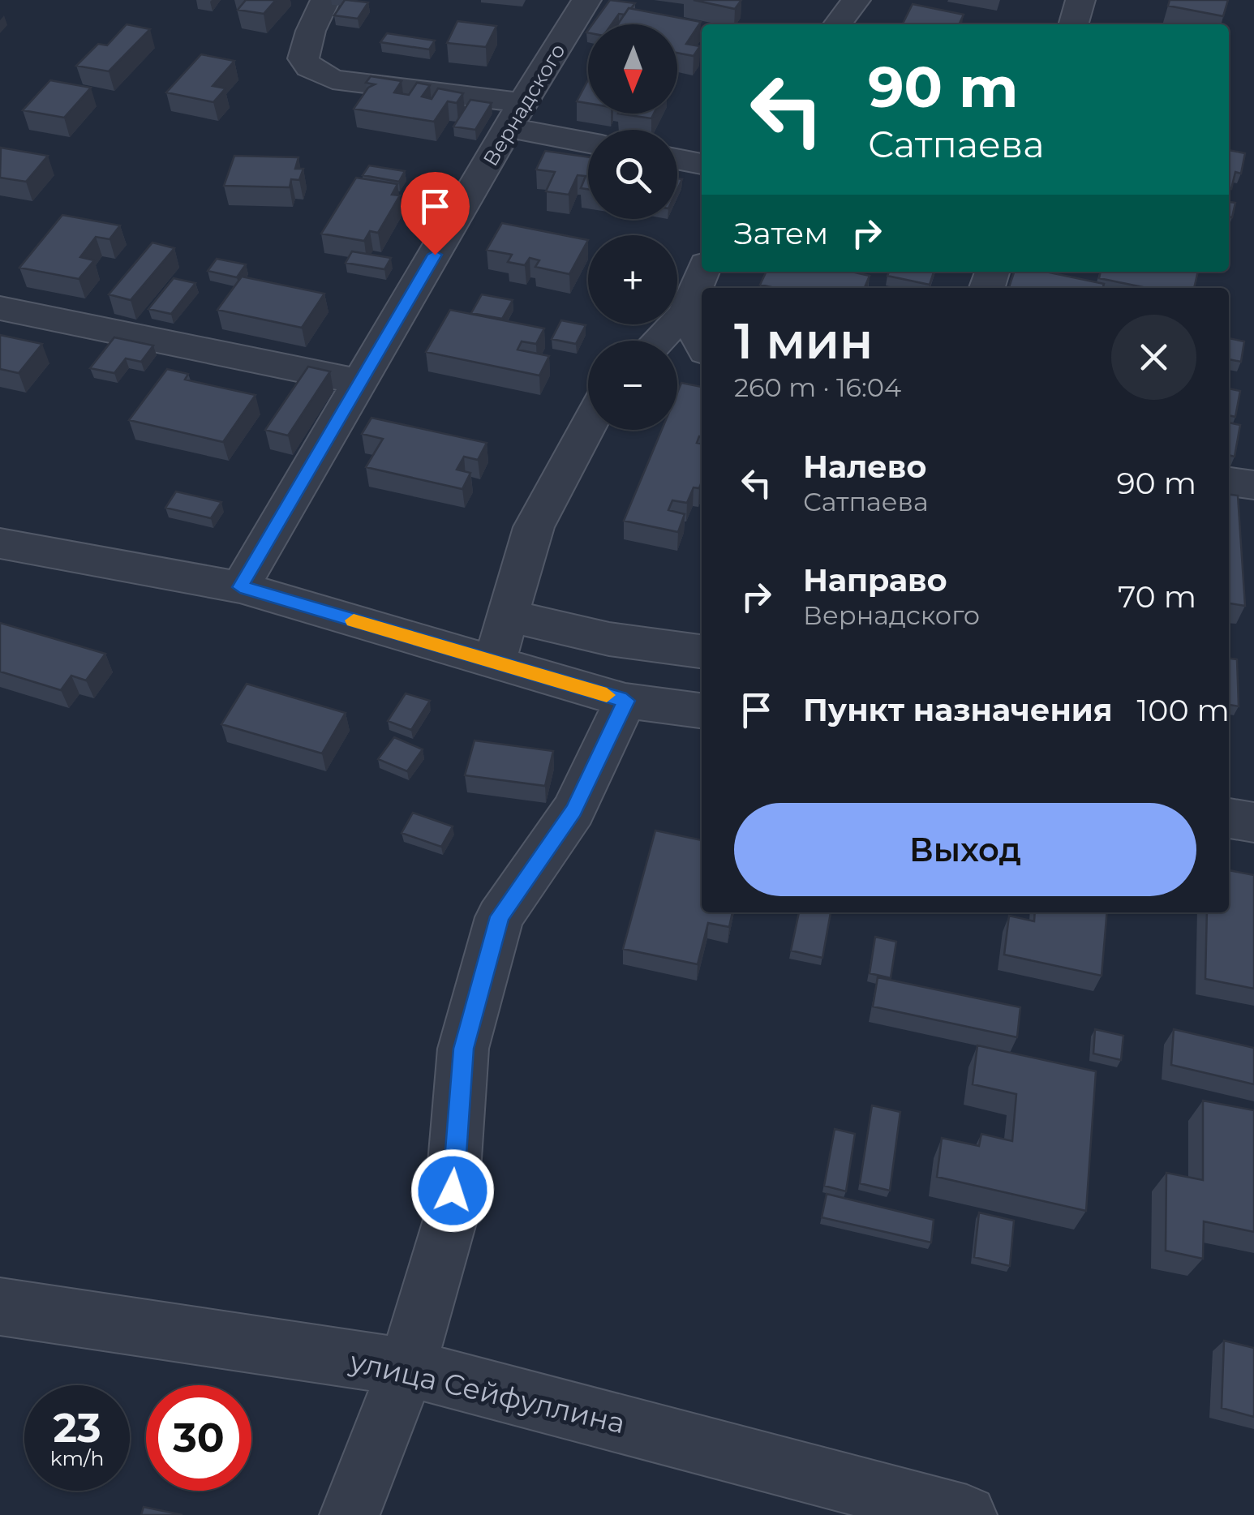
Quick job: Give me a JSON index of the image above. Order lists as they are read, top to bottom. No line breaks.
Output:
{"streets":{"street":["Вернадского","улица Сейфуллина"]},"north":"bottom","page":{"map_buttons":["+","−"],"turn":["90 m","Сатпаева"],"then":"Затем","heading":["1 мин","260 m · 16:04"],"list":[{"name":"Налево","note":"Сатпаева","value":"90 m"},{"name":"Направо","note":"Вернадского","value":"70 m"},{"name":"Пункт назначения","value":"100 m"}],"buttons":"Выход","speed":"23 km/h","limit":"30"}}
